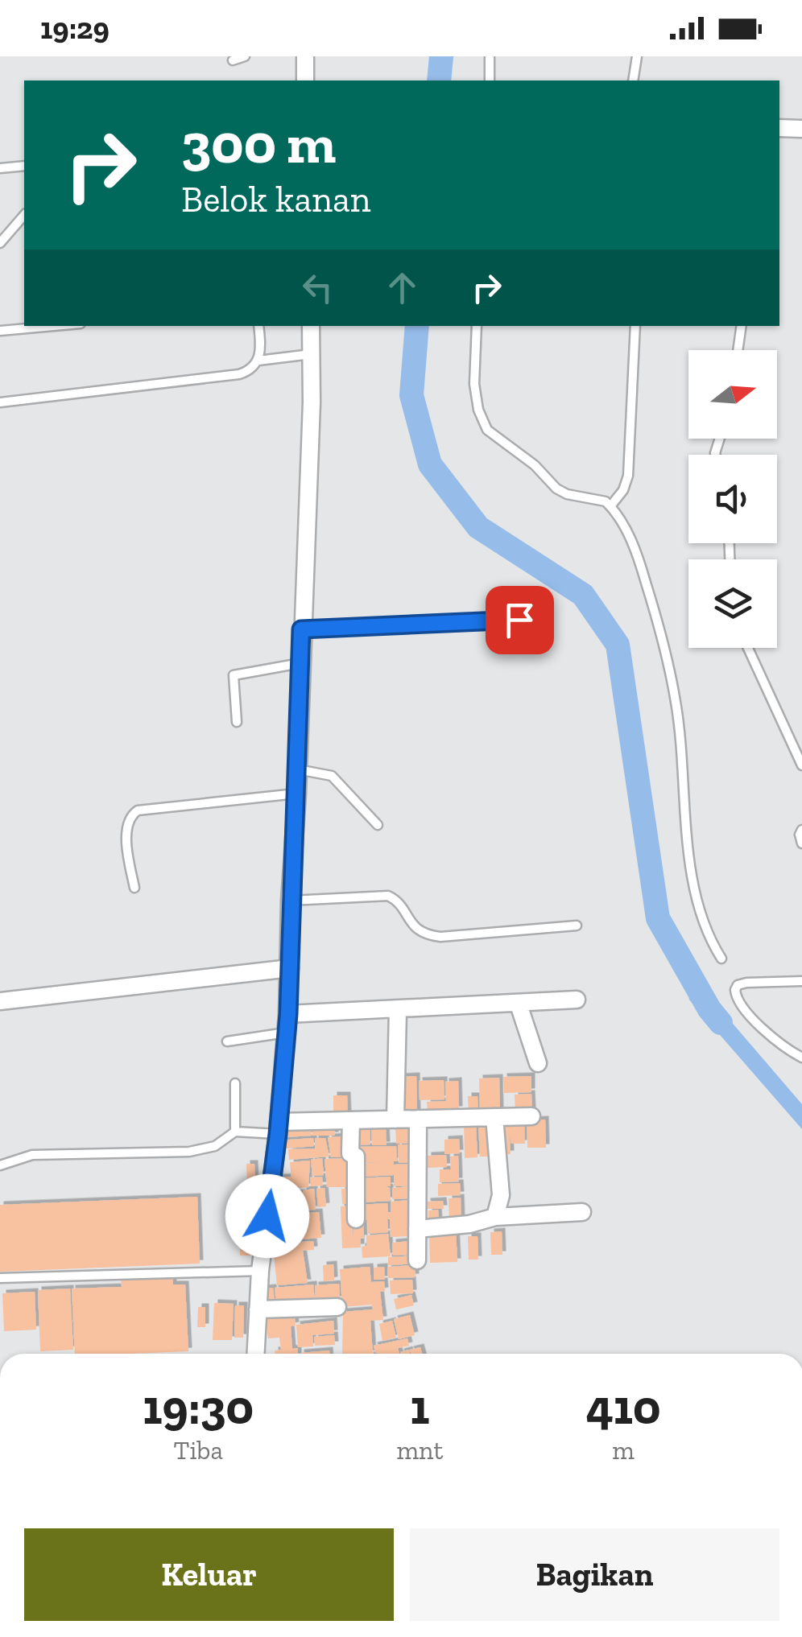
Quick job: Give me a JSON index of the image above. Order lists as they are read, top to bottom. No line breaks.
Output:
{"north":"right","page":{"status":"19:29","turn":["300 m","Belok kanan"],"eta":["19:30","Tiba","1","mnt","410","m"],"buttons":["Keluar","Bagikan"]}}
